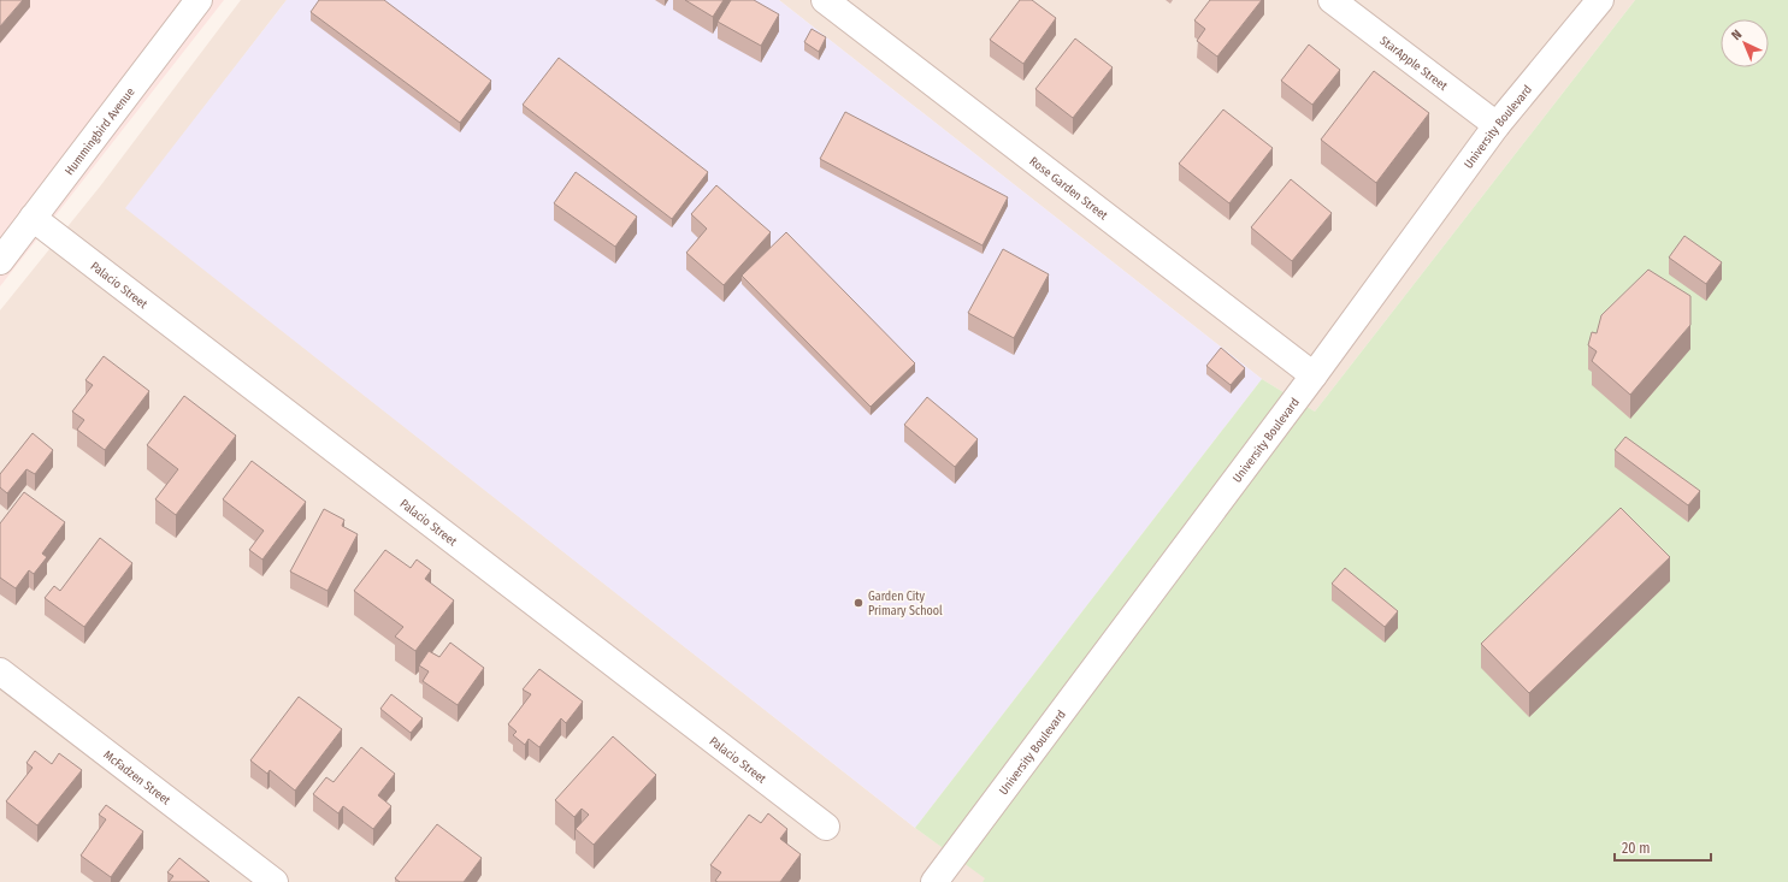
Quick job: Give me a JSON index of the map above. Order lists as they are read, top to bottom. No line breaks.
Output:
{"streets":{"street":["StarApple Street","University Boulevard","Hummingbird Avenue","Rose Garden Street","Palacio Street","McFadzen Street"]},"crossings":[["StarApple Street","University Boulevard"],["University Boulevard","Rose Garden Street"],["Hummingbird Avenue","Palacio Street"]],"places":["Garden City Primary School"],"scale_bar":"20 m","north":"top left"}
